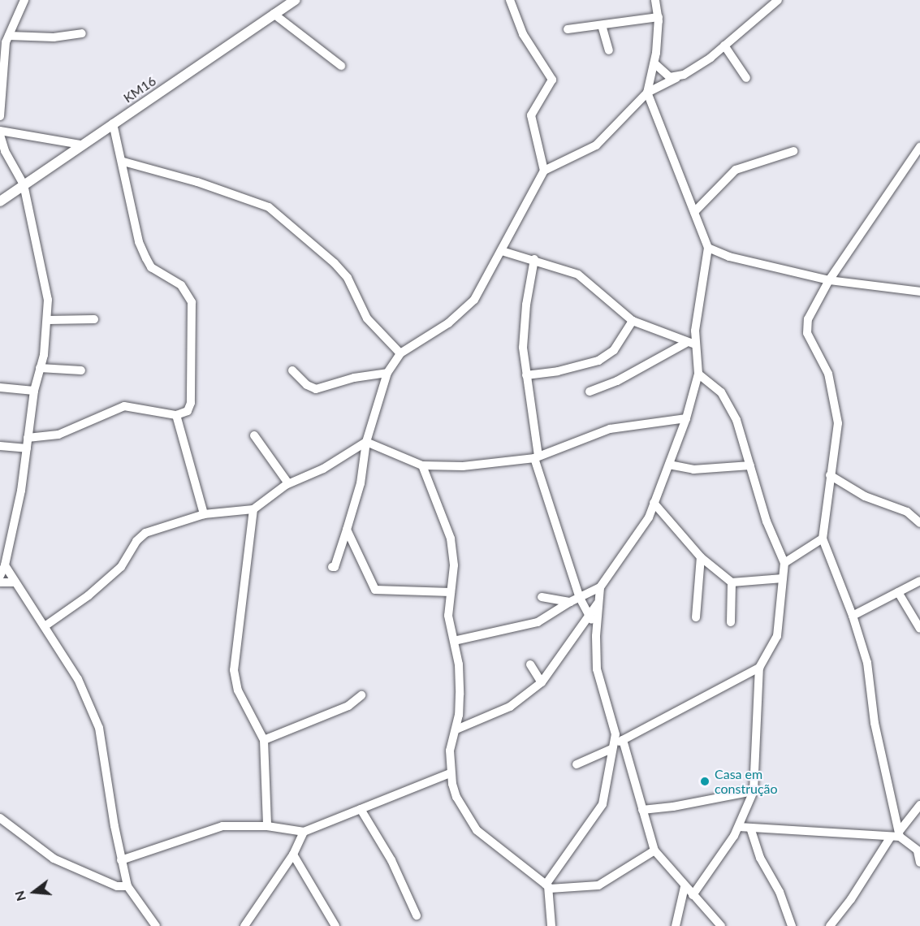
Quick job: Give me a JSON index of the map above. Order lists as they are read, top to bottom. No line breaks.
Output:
{"streets":{"street":["KM16"]},"places":["Casa em construção"],"north":"left"}
